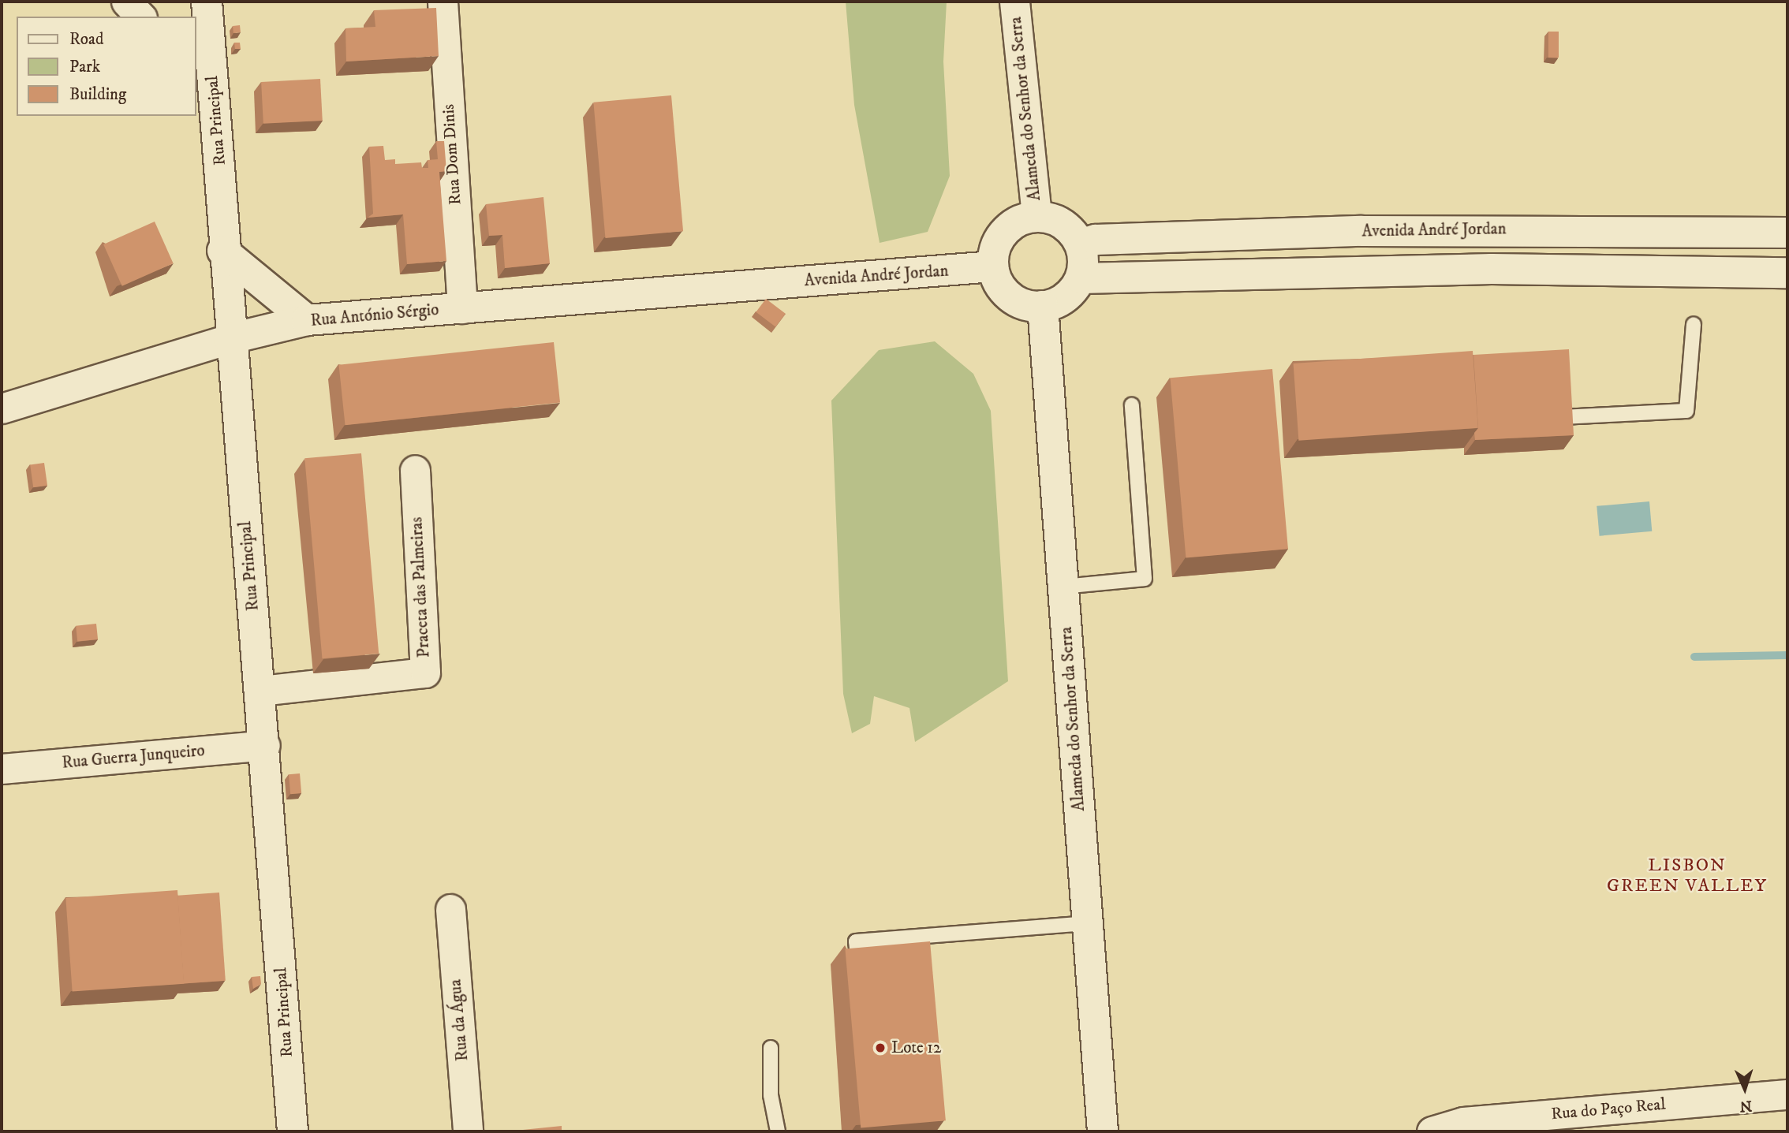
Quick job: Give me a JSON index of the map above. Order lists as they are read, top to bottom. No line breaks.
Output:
{"streets":{"street":["Alameda do Senhor da Serra","Rua Principal","Rua Dom Dinis","Avenida André Jordan","Rua António Sérgio","Praceta das Palmeiras","Rua Guerra Junqueiro","Rua da Água","Rua do Paço Real"]},"crossings":[["Alameda do Senhor da Serra","Avenida André Jordan"],["Rua Principal","Rua António Sérgio"],["Rua Principal","Praceta das Palmeiras"],["Rua Principal","Rua Guerra Junqueiro"],["Rua Dom Dinis","Rua António Sérgio"],["Avenida André Jordan","Rua António Sérgio"]],"districts":["LISBON GREEN VALLEY"],"places":["Lote 12"],"legend":["Road","Park","Building"],"north":"bottom"}
